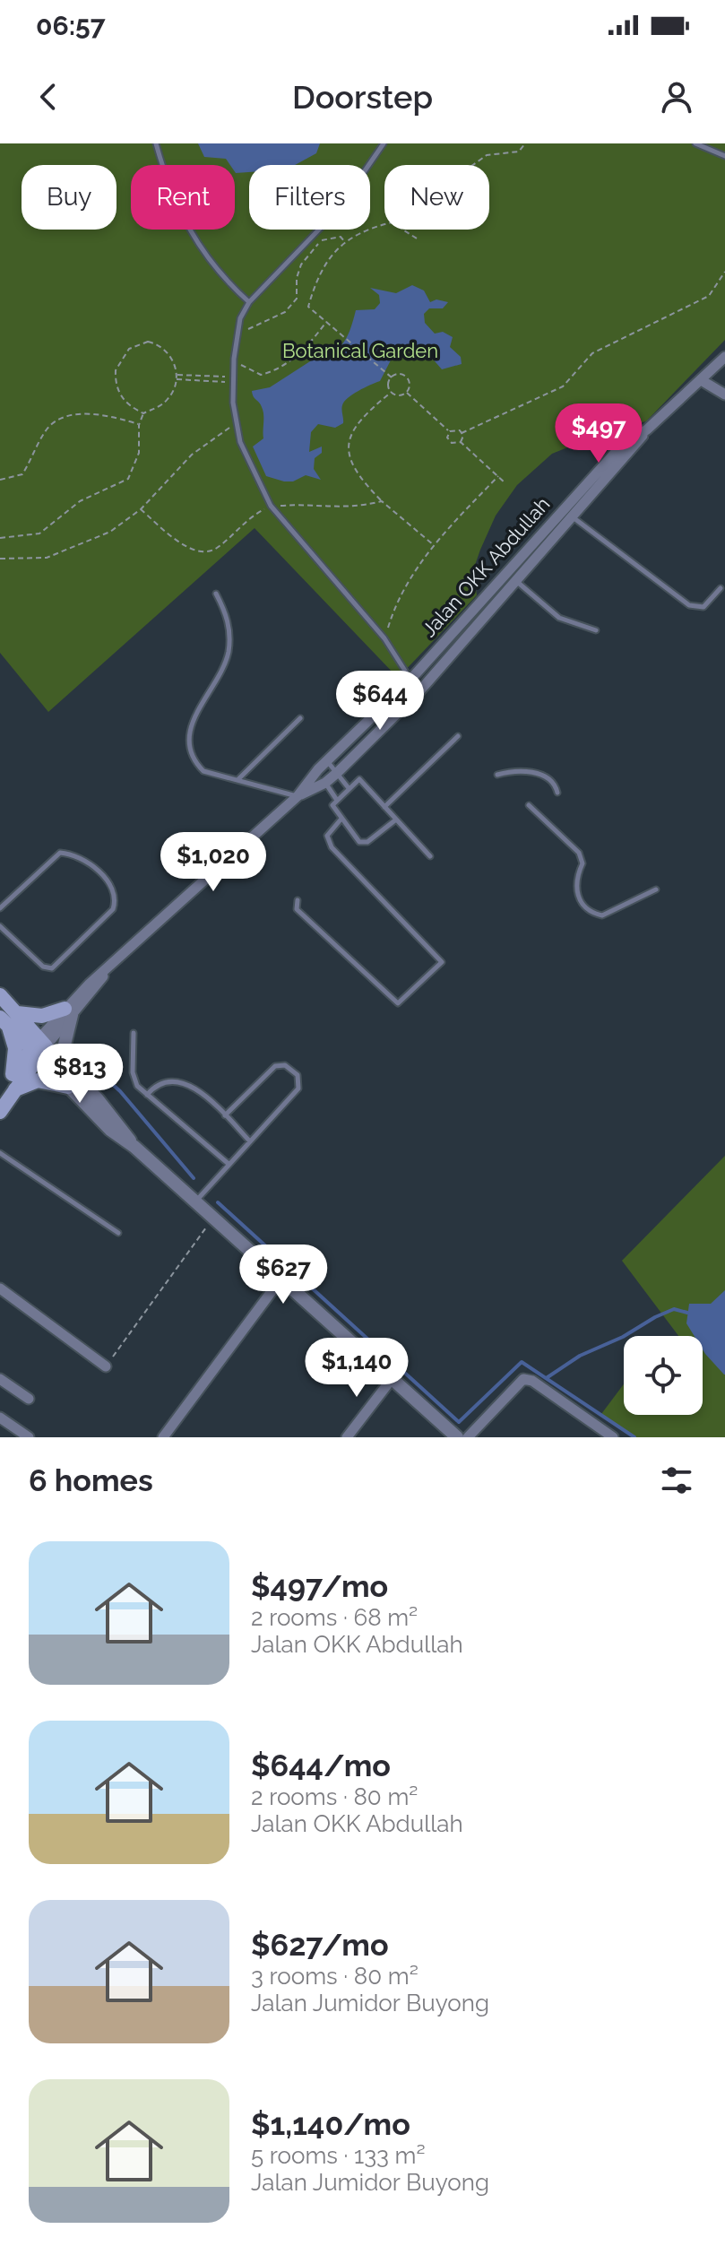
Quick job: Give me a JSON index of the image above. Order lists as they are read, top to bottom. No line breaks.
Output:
{"streets":{"main road":["Jalan OKK Abdullah"]},"parks":["Botanical Garden"],"page":{"status":"06:57","header":"Doorstep","chip":["Buy","Rent","Filters","New"],"price":["$497","$644","$1,020","$813","$627","$1,140"],"heading":"6 homes","list":[{"name":"$497/mo","note":"2 rooms · 68 m² · Jalan OKK Abdullah"},{"name":"$644/mo","note":"2 rooms · 80 m² · Jalan OKK Abdullah"},{"name":"$627/mo","note":"3 rooms · 80 m² · Jalan Jumidor Buyong"},{"name":"$1,140/mo","note":"5 rooms · 133 m² · Jalan Jumidor Buyong"}]}}
